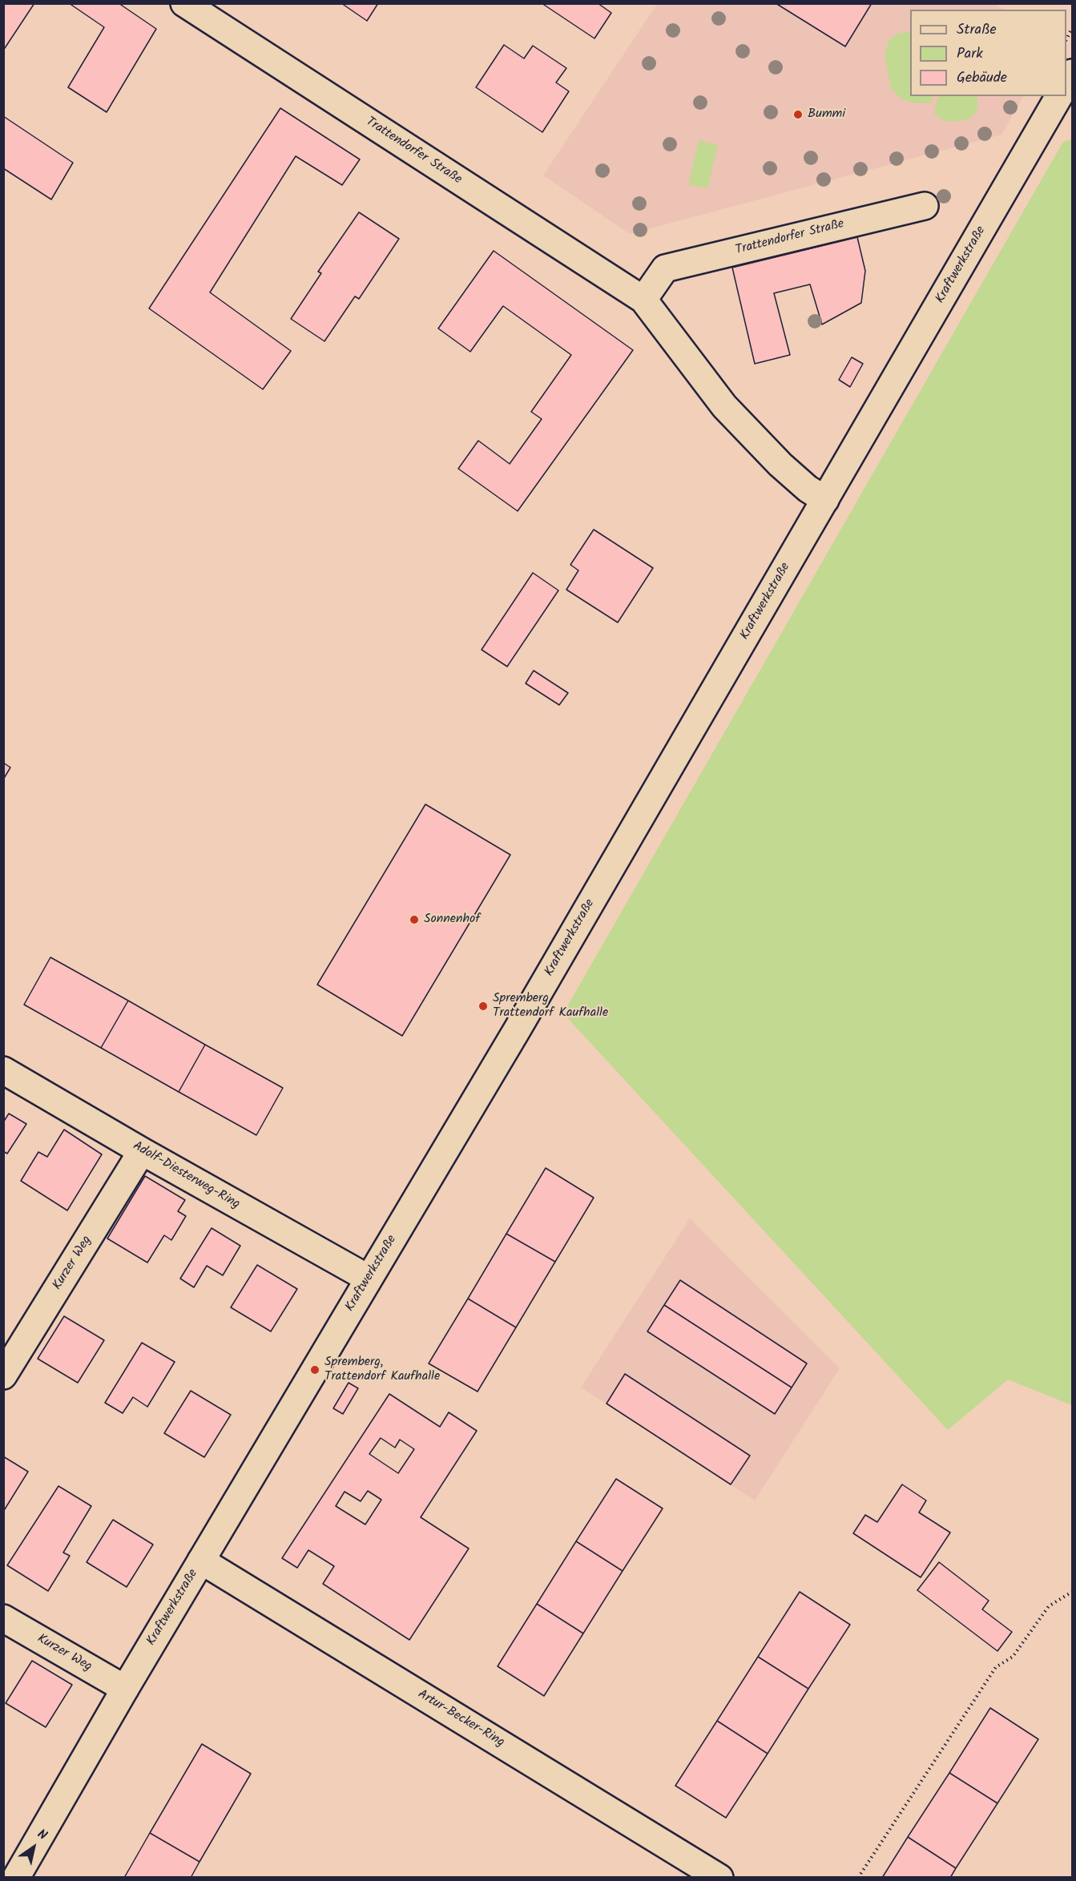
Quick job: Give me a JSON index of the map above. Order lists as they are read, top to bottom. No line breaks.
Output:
{"streets":{"street":["Trattendorfer Straße","Kraftwerkstraße","Adolf-Diesterweg-Ring","Kurzer Weg","Artur-Becker-Ring"]},"crossings":[["Trattendorfer Straße","Kraftwerkstraße"],["Kraftwerkstraße","Adolf-Diesterweg-Ring"],["Kraftwerkstraße","Kurzer Weg"],["Kraftwerkstraße","Artur-Becker-Ring"],["Adolf-Diesterweg-Ring","Kurzer Weg"]],"places":["Bummi","Sonnenhof","Spremberg Trattendorf Kaufhalle","Spremberg, Trattendorf Kaufhalle"],"legend":["Straße","Park","Gebäude"],"north":"top right"}
